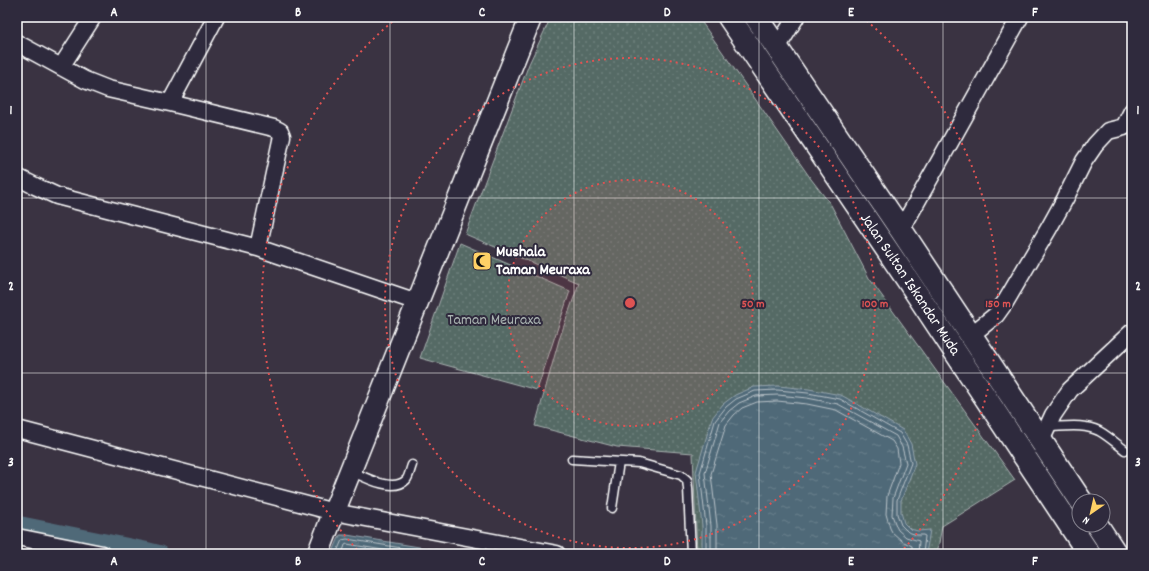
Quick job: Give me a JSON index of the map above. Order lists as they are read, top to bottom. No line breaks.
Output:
{"streets":{"highway":["Jalan Sultan Iskandar Muda"]},"parks":["Taman Meuraxa"],"places":{"mosque":["Mushala Taman Meuraxa"]},"north":"bottom left","grid":{"columns":["A","B","C","D","E","F"],"rows":["1","2","3"]},"rings":["50 m","100 m","150 m"]}
